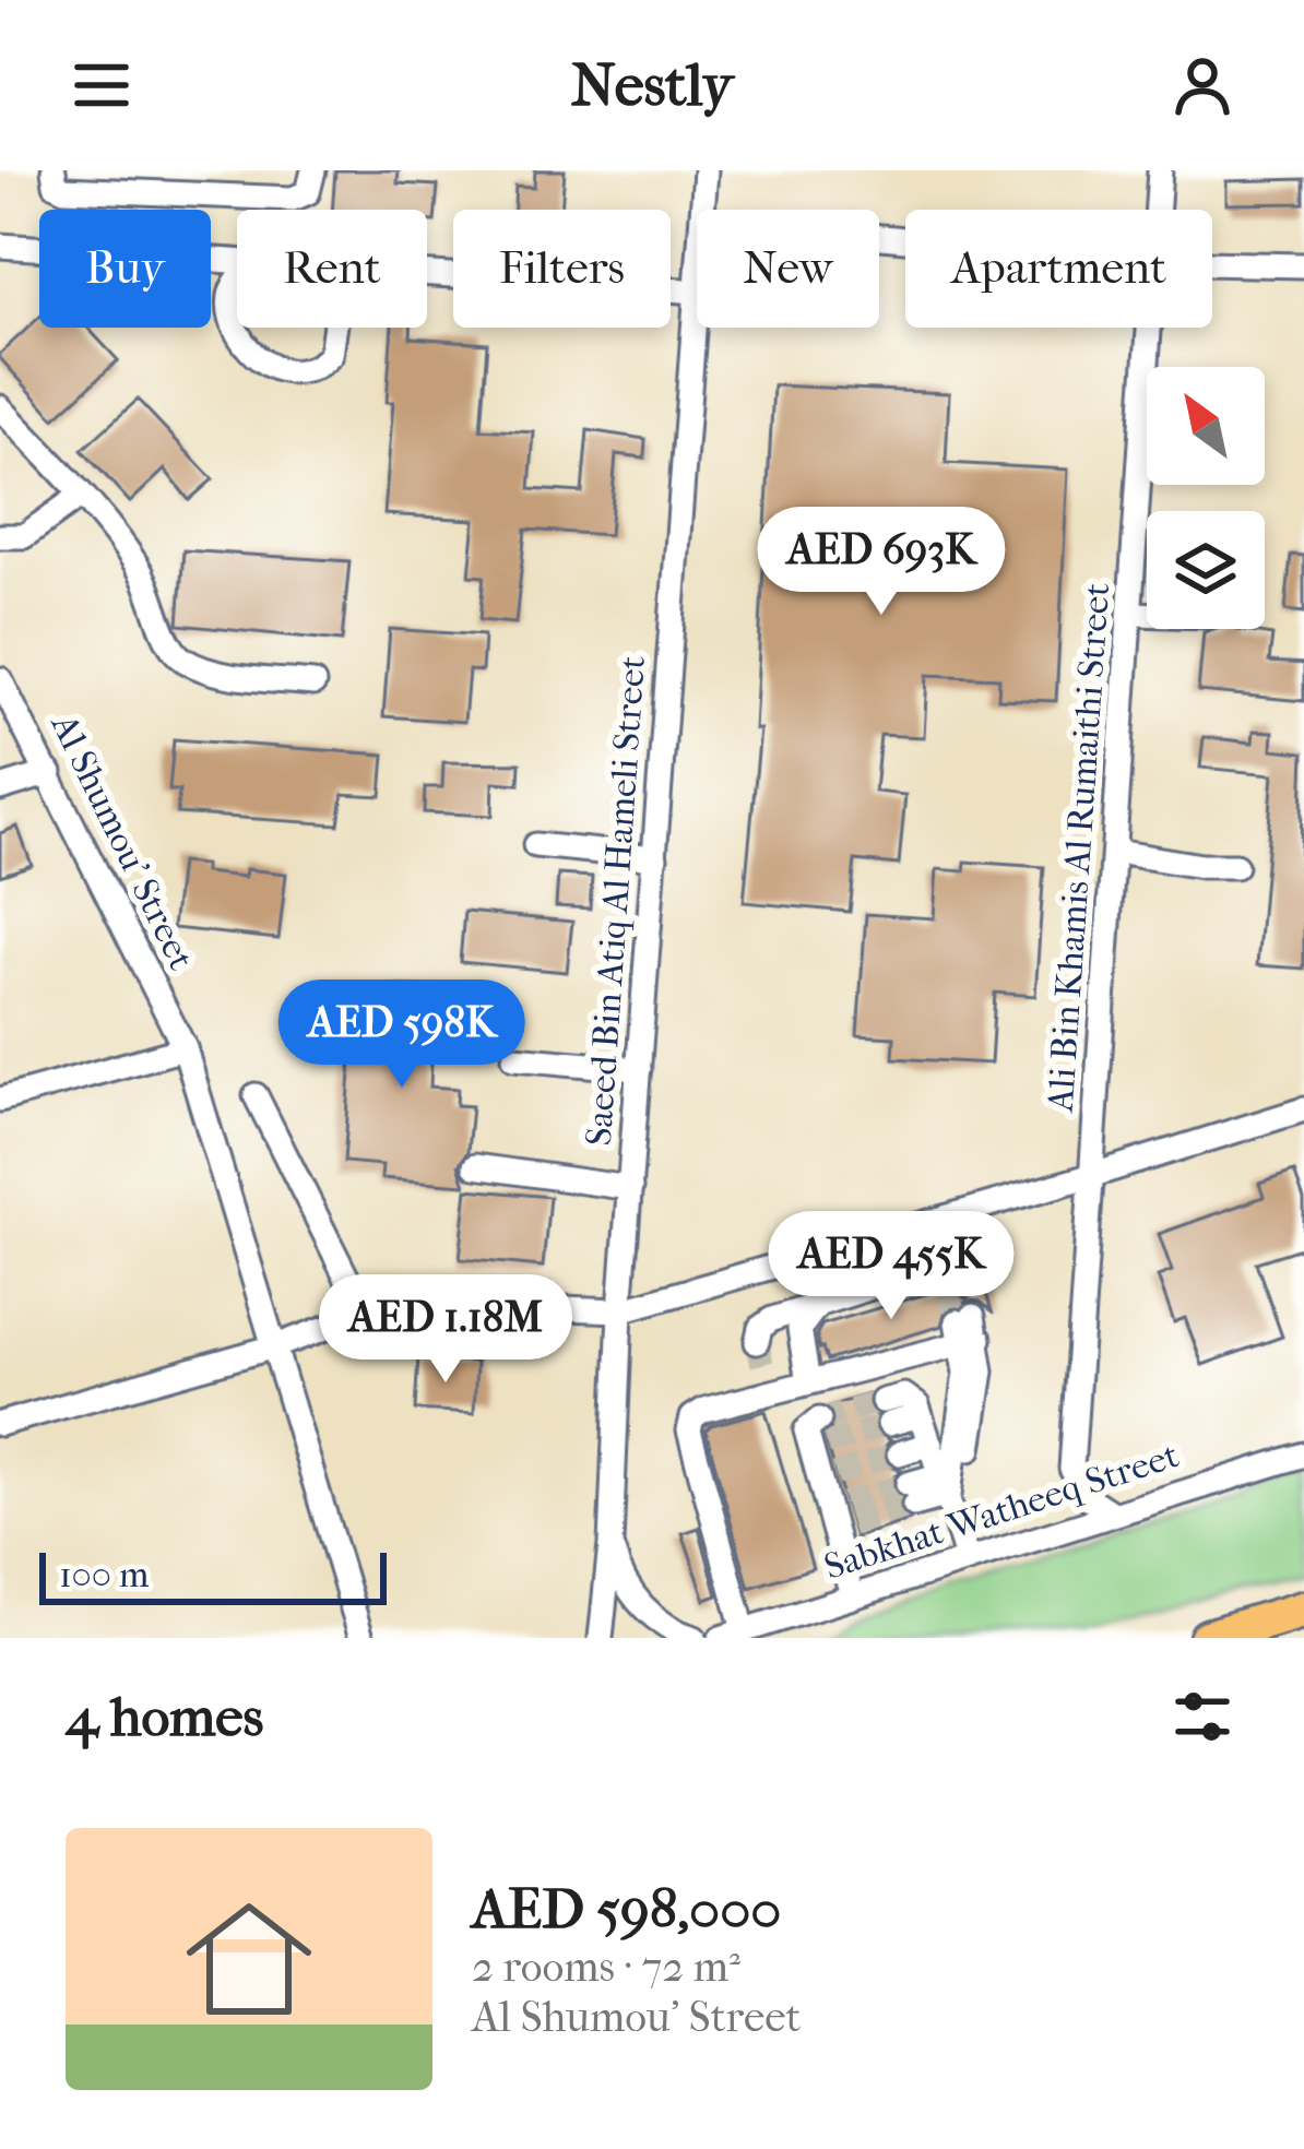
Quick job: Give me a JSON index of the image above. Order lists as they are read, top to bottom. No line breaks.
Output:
{"streets":{"street":["Al Shumou' Street","Ali Bin Khamis Al Rumaithi Street","Saeed Bin Atiq Al Hameli Street","Sabkhat Watheeq Street"]},"crossings":[["Ali Bin Khamis Al Rumaithi Street","Sabkhat Watheeq Street"]],"scale_bar":"100 m","north":"top left","page":{"header":"Nestly","chip":["Buy","Rent","Filters","New","Apartment"],"price":["AED 693K","AED 598K","AED 455K","AED 1.18M"],"scale":"100 m","heading":"4 homes","list":[{"name":"AED 598,000","note":"2 rooms · 72 m² · Al Shumou' Street"}]}}
